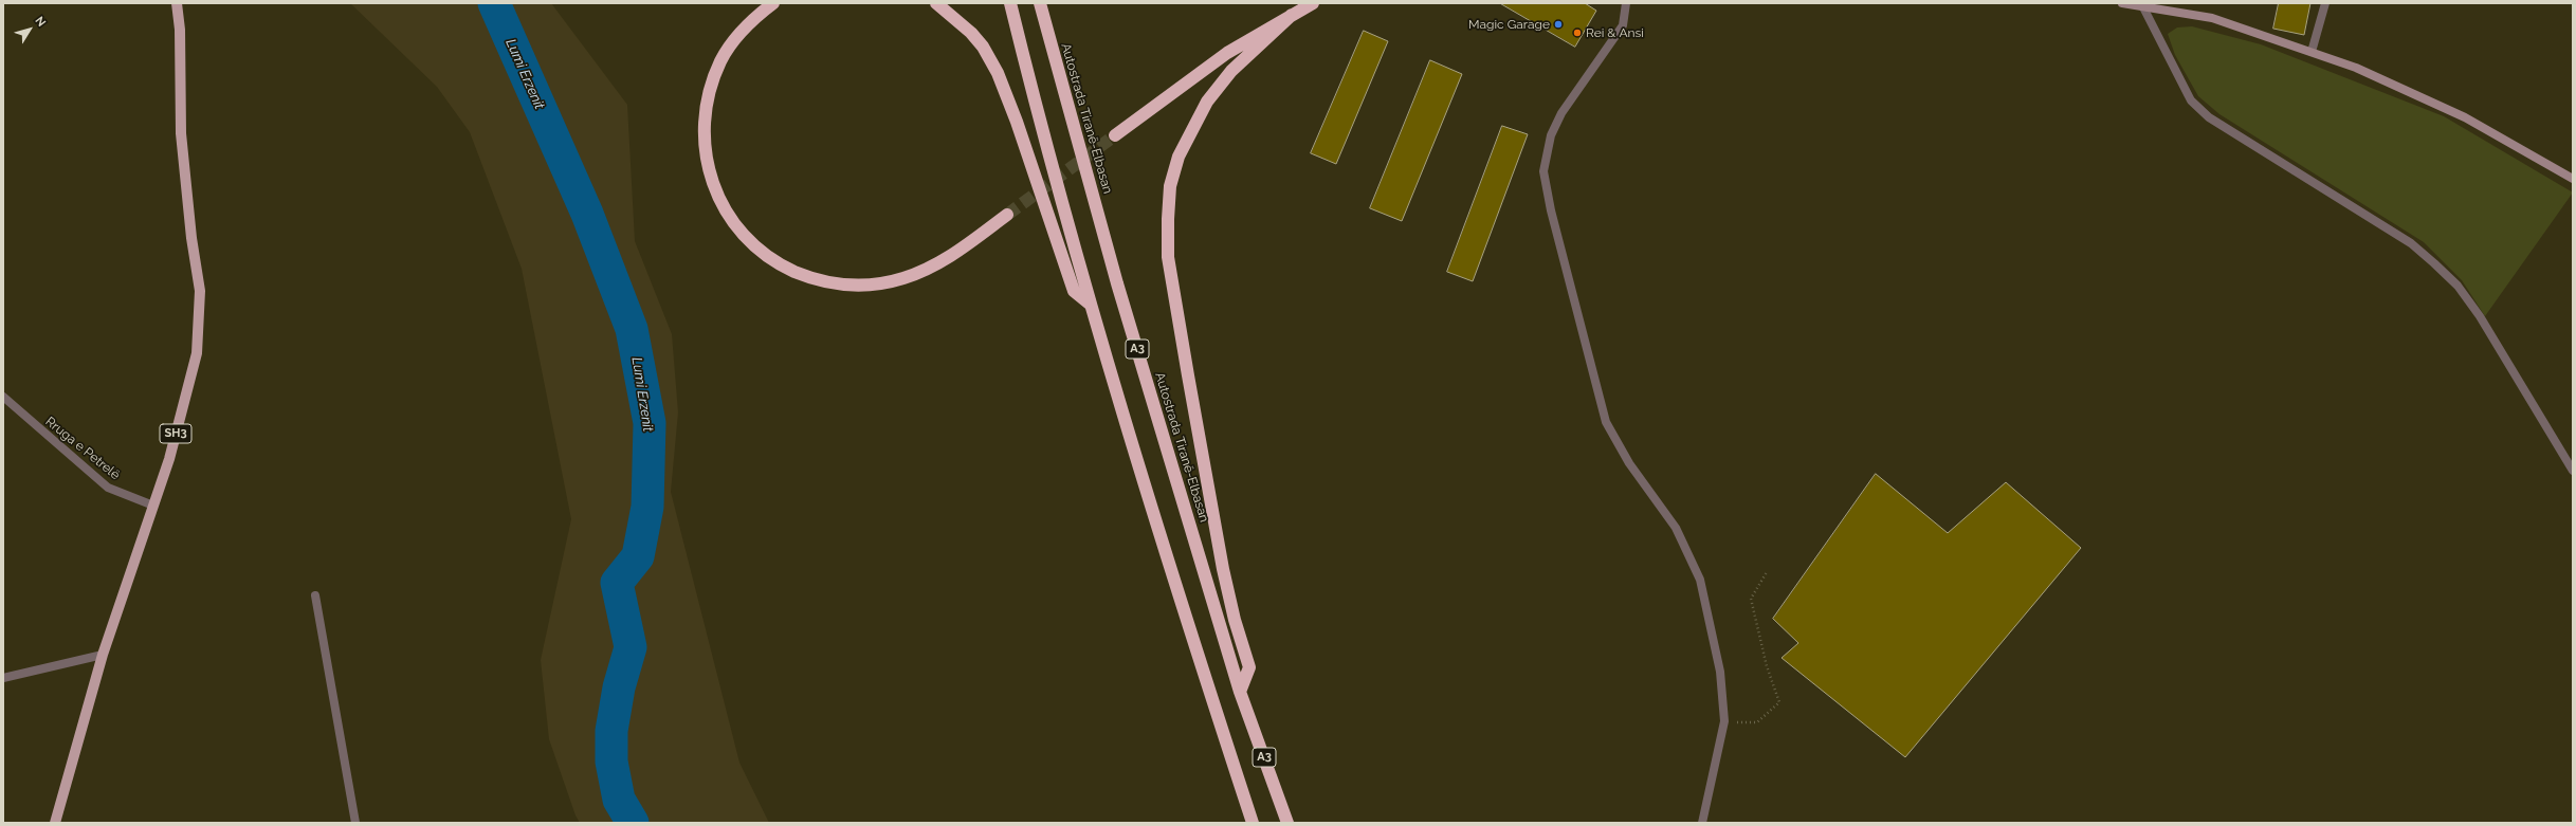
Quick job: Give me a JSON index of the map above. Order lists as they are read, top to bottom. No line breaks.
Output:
{"streets":{"highway":["Autostrada Tiranë-Elbasan","A3"],"main road":["SH3"],"street":["Rruga e Petrelë"]},"crossings":[["SH3","Rruga e Petrelë"]],"water":["Lumi Erzenit"],"places":["Magic Garage","Rei & Ansi"],"north":"top right"}
